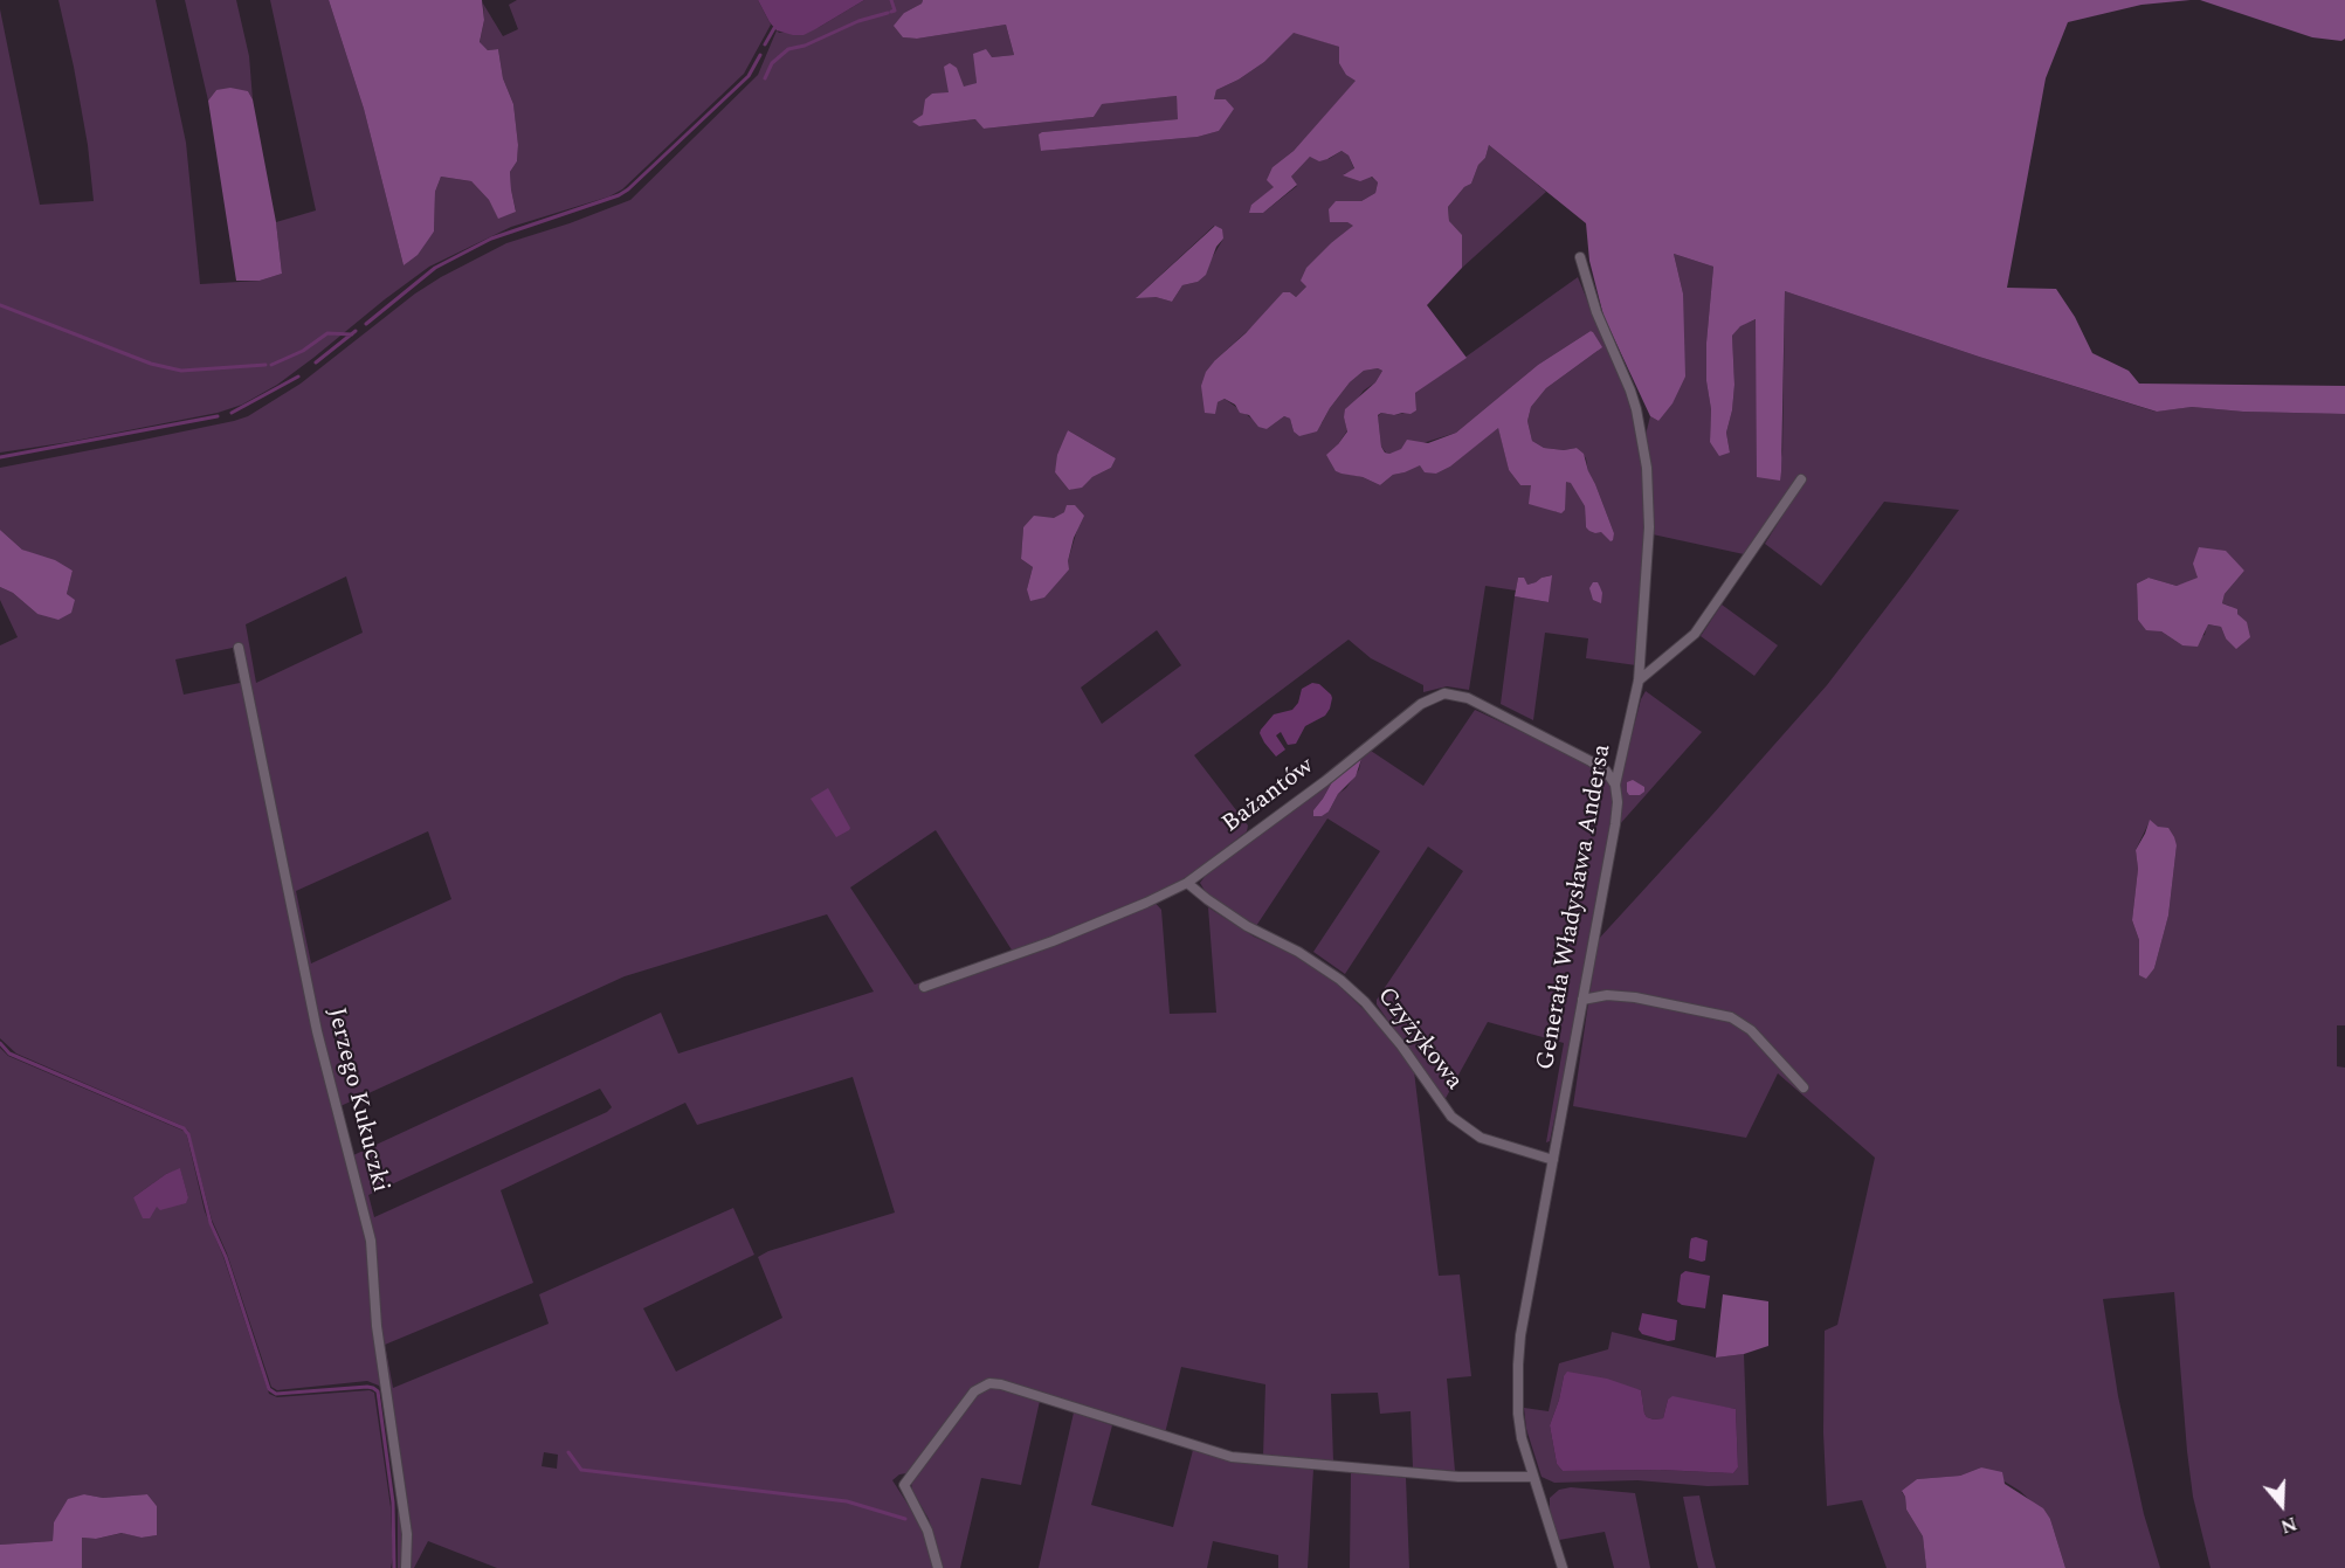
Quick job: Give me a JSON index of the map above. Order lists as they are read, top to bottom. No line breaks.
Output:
{"streets":{"street":["Bażantów","Generała Władysława Andersa","Czyżykowa","Jerzego Kukuczki"]},"crossings":[["Bażantów","Generała Władysława Andersa"],["Bażantów","Czyżykowa"],["Generała Władysława Andersa","Czyżykowa"]],"north":"bottom"}
